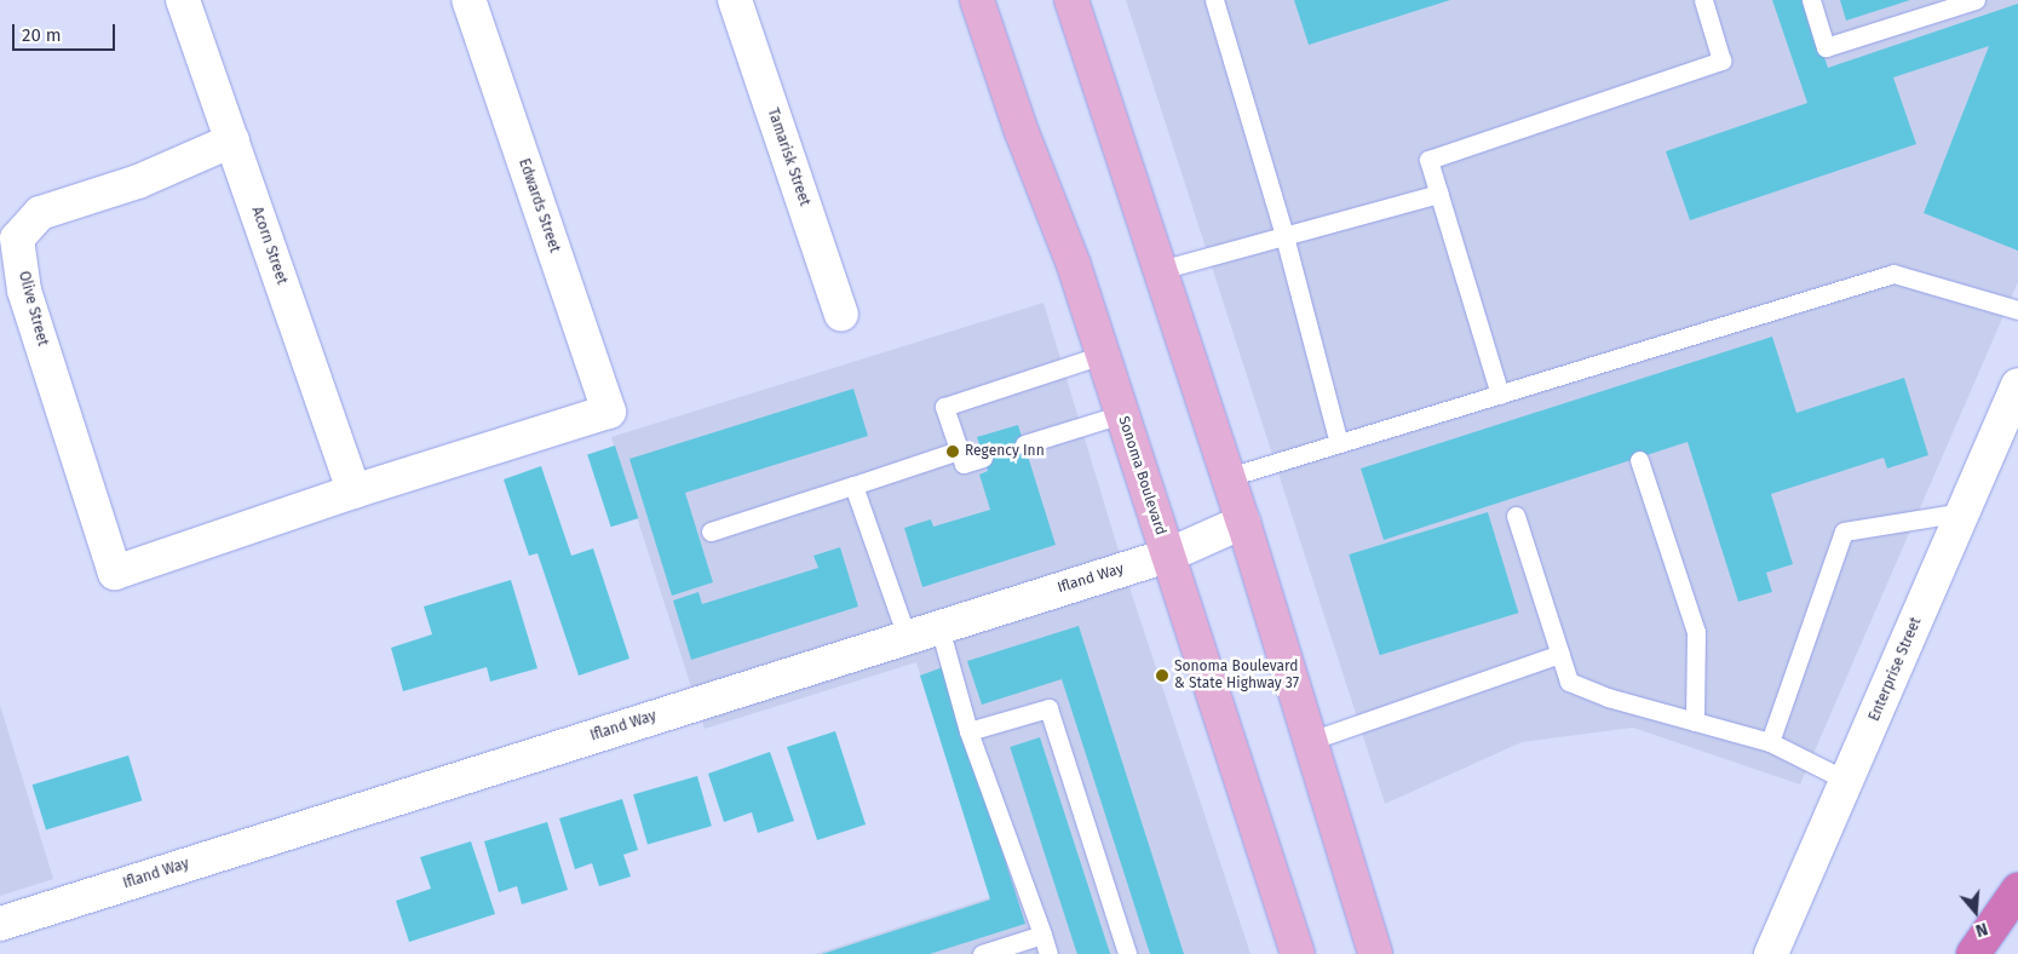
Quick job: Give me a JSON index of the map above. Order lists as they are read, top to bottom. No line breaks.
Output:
{"streets":{"main road":["Sonoma Boulevard"],"street":["Tamarisk Street","Edwards Street","Acorn Street","Olive Street","Ifland Way","Enterprise Street"]},"crossings":[["Edwards Street","Acorn Street"],["Edwards Street","Olive Street"],["Acorn Street","Olive Street"],["Sonoma Boulevard","Ifland Way"]],"places":["Regency Inn","Sonoma Boulevard & State Highway 37"],"scale_bar":"20 m","north":"bottom"}
